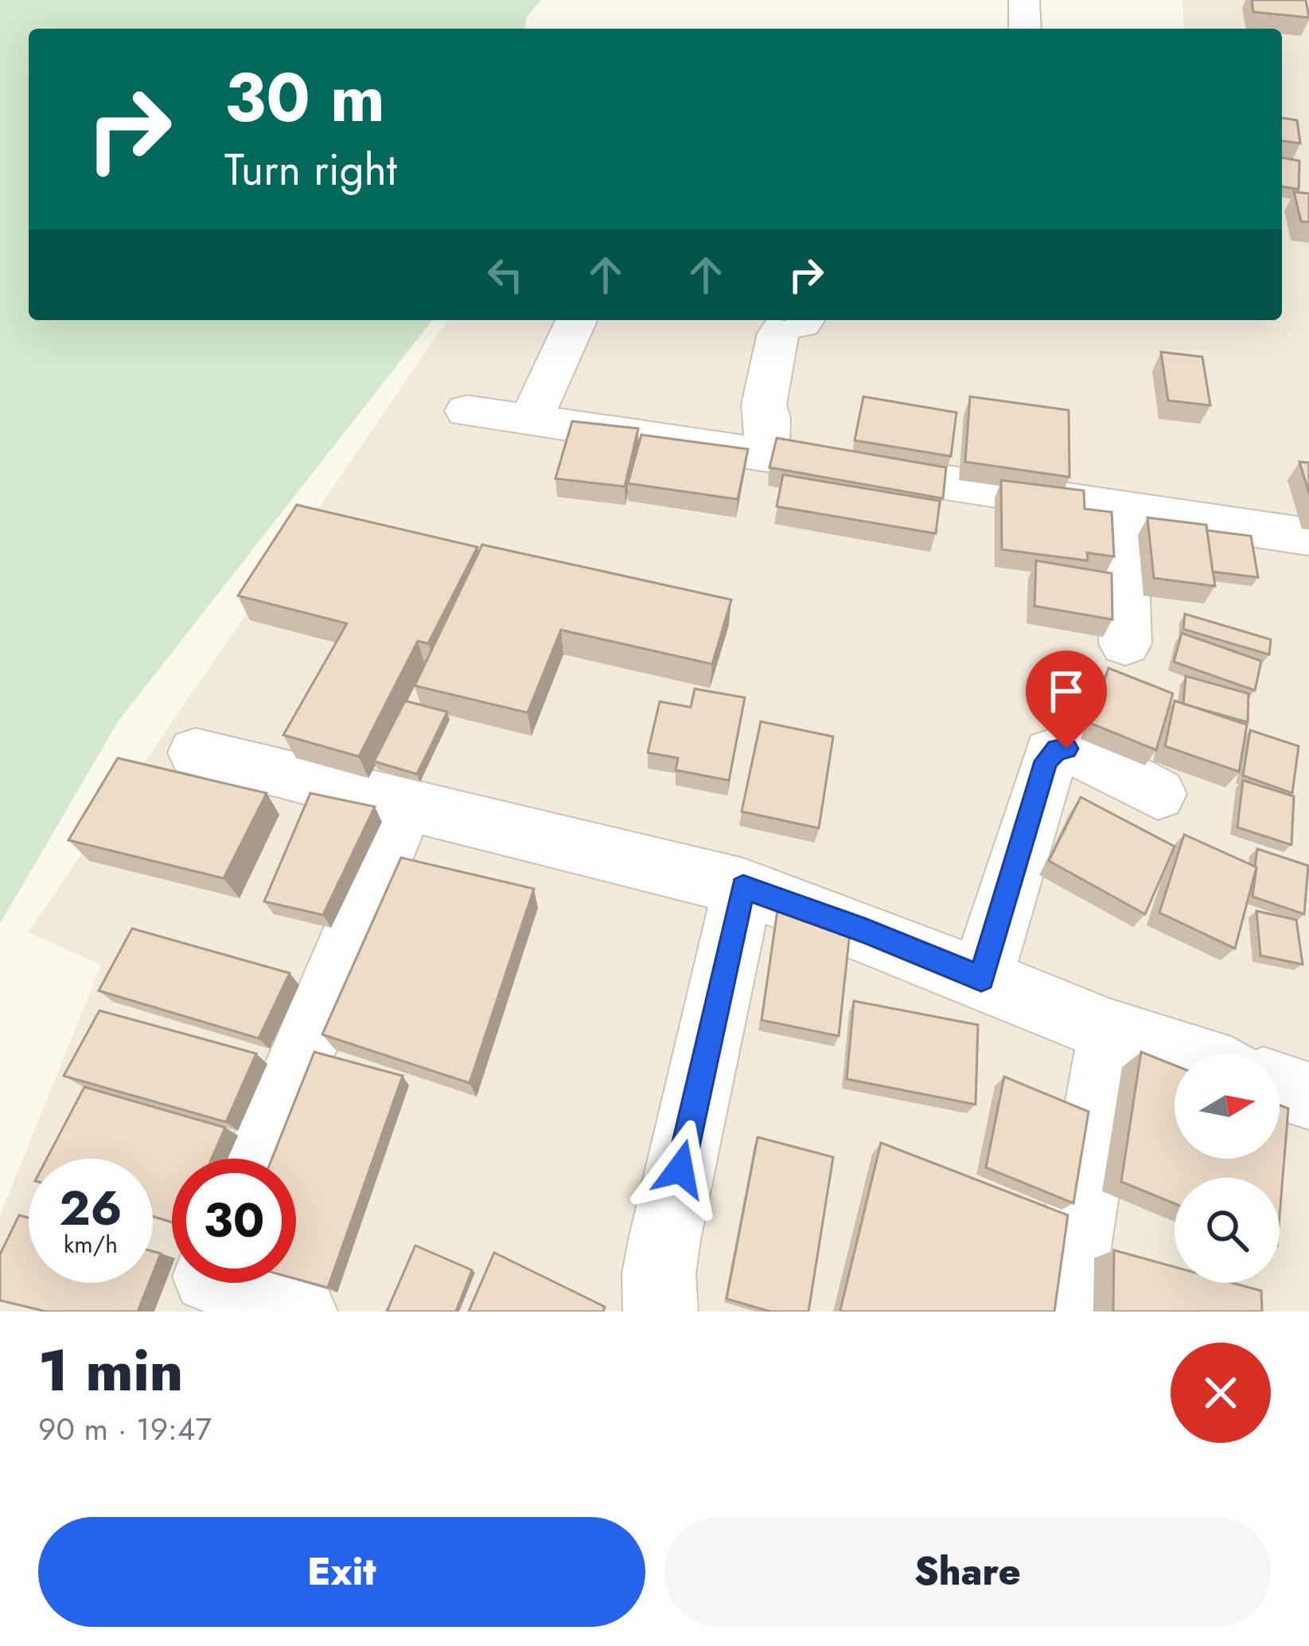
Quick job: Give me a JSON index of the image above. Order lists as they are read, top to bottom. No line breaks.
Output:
{"north":"right","page":{"turn":["30 m","Turn right"],"speed":"26 km/h","limit":"30","heading":["1 min","90 m · 19:47"],"buttons":["Exit","Share"]}}
